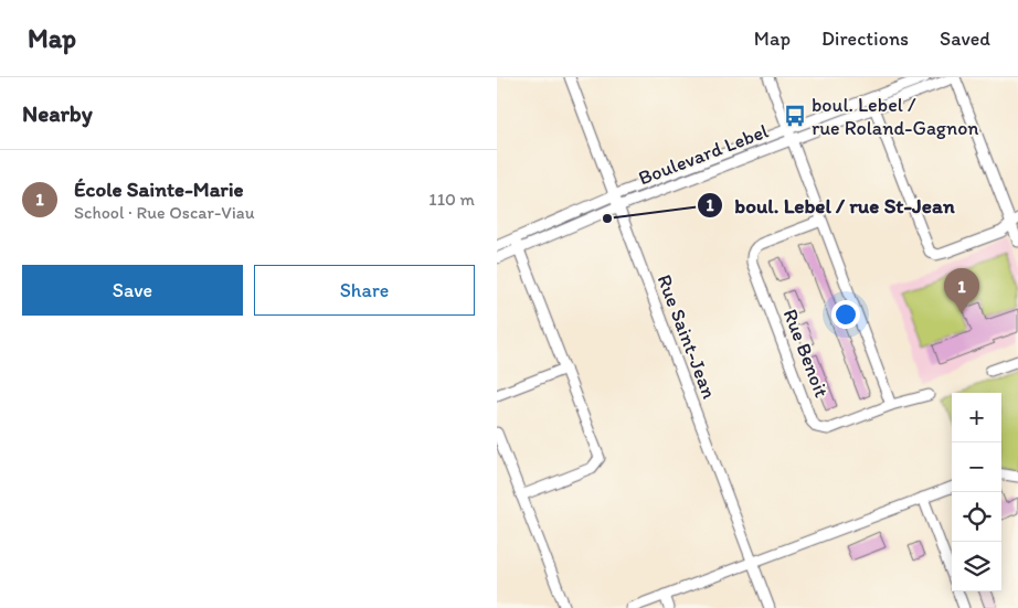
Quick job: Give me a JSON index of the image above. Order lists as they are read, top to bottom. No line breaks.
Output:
{"streets":{"street":["Boulevard Lebel","Rue Saint-Jean","Rue Benoit"]},"crossings":[["Boulevard Lebel","Rue Saint-Jean"]],"places":{"bus stop":["boul. Lebel / rue Roland-Gagnon"],"other":["boul. Lebel / rue St-Jean"]},"page":{"header":"Map","nav":["Map","Directions","Saved"],"heading":"Nearby","list":[{"mark":"1","name":"École Sainte-Marie","note":"School · Rue Oscar-Viau","value":"110 m"}],"buttons":["Save","Share"],"pins":"1","map_buttons":["+","−"]}}
